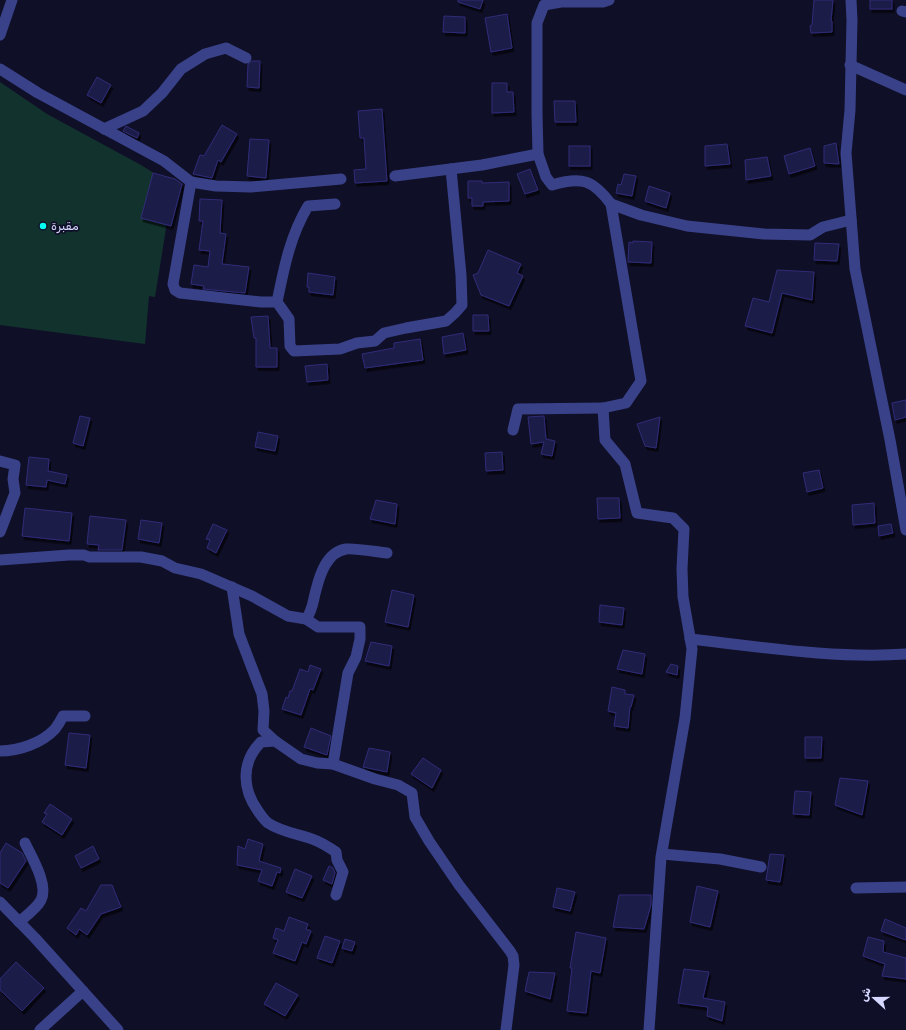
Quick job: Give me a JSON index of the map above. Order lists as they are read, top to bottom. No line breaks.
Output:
{"places":["مقبرة"],"north":"left"}
